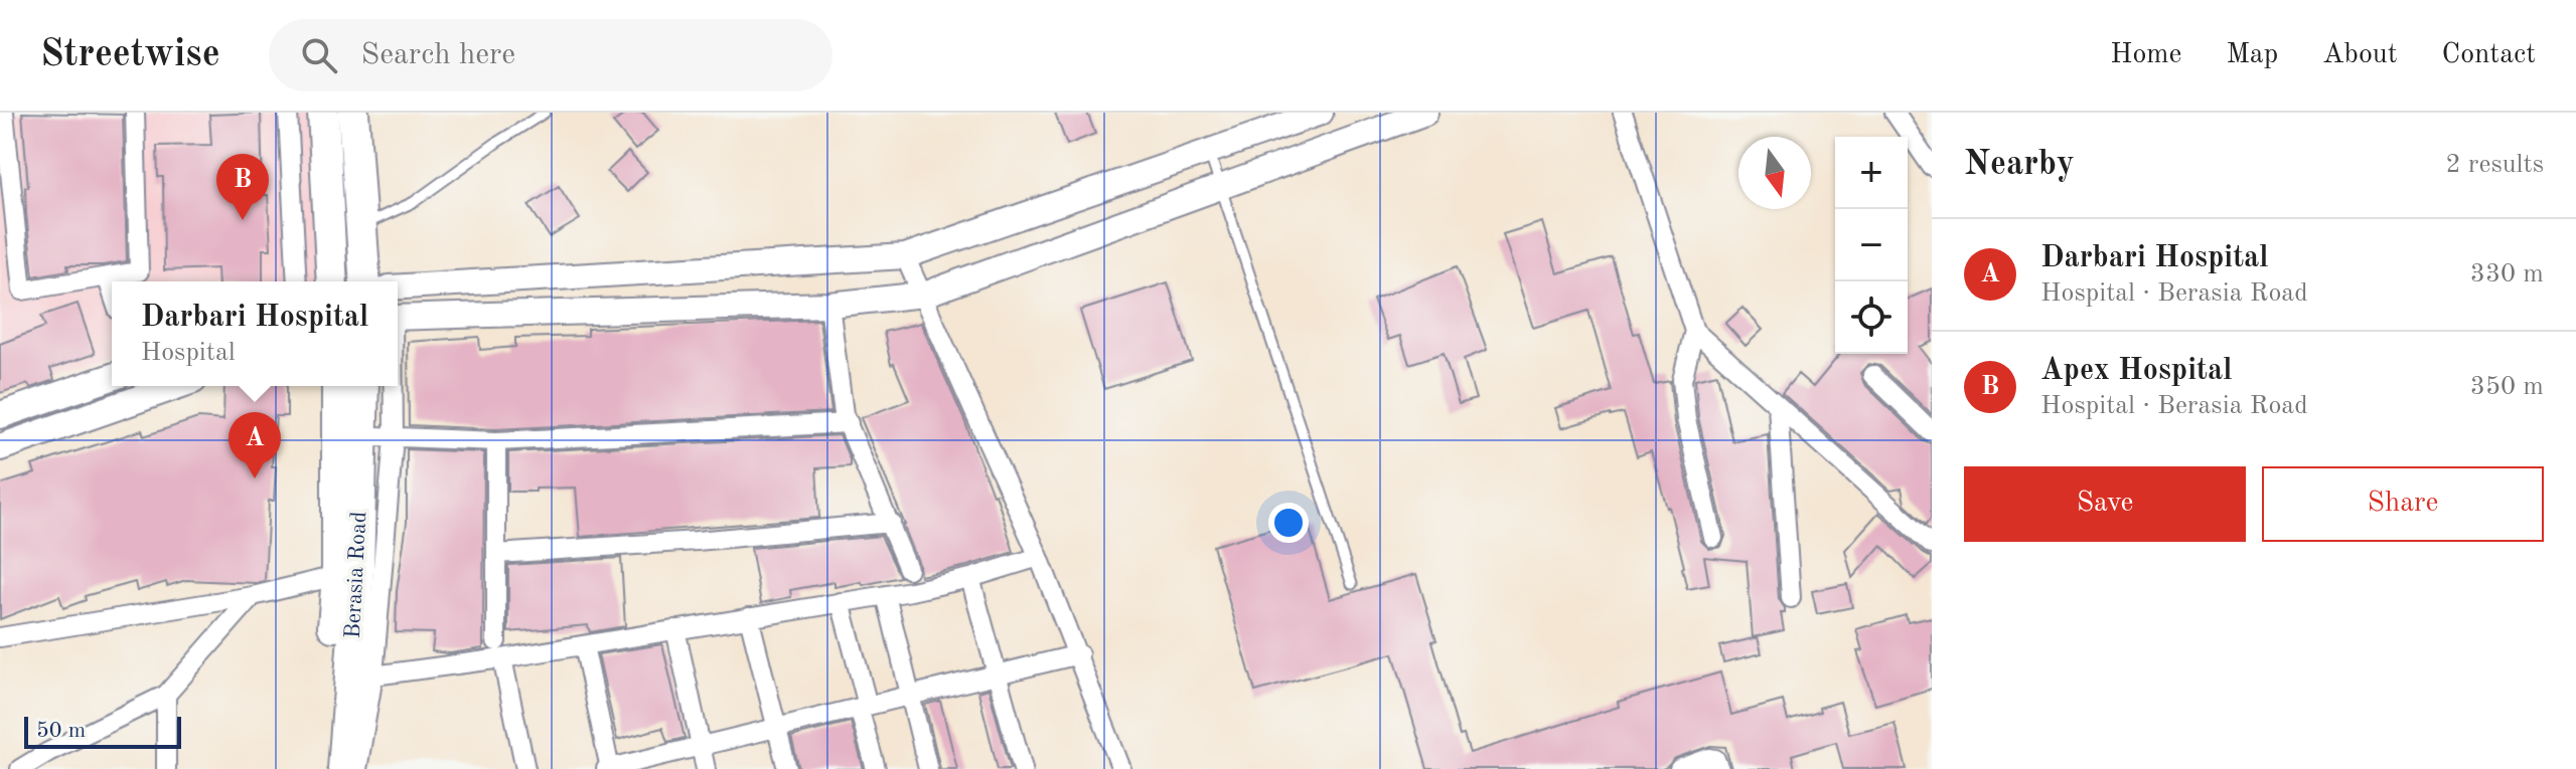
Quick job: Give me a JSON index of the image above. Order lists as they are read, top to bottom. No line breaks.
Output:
{"streets":{"main road":["Berasia Road"]},"scale_bar":"50 m","north":"bottom","page":{"header":"Streetwise","search":"Search here","nav":["Home","Map","About","Contact"],"heading":["Nearby","2 results"],"map_buttons":["+","−"],"pins":["B","A"],"list":[{"mark":"A","name":"Darbari Hospital","note":"Hospital · Berasia Road","value":"330 m"},{"mark":"B","name":"Apex Hospital","note":"Hospital · Berasia Road","value":"350 m"}],"popup":["Darbari Hospital","Hospital"],"buttons":["Save","Share"],"scale":"50 m"}}
